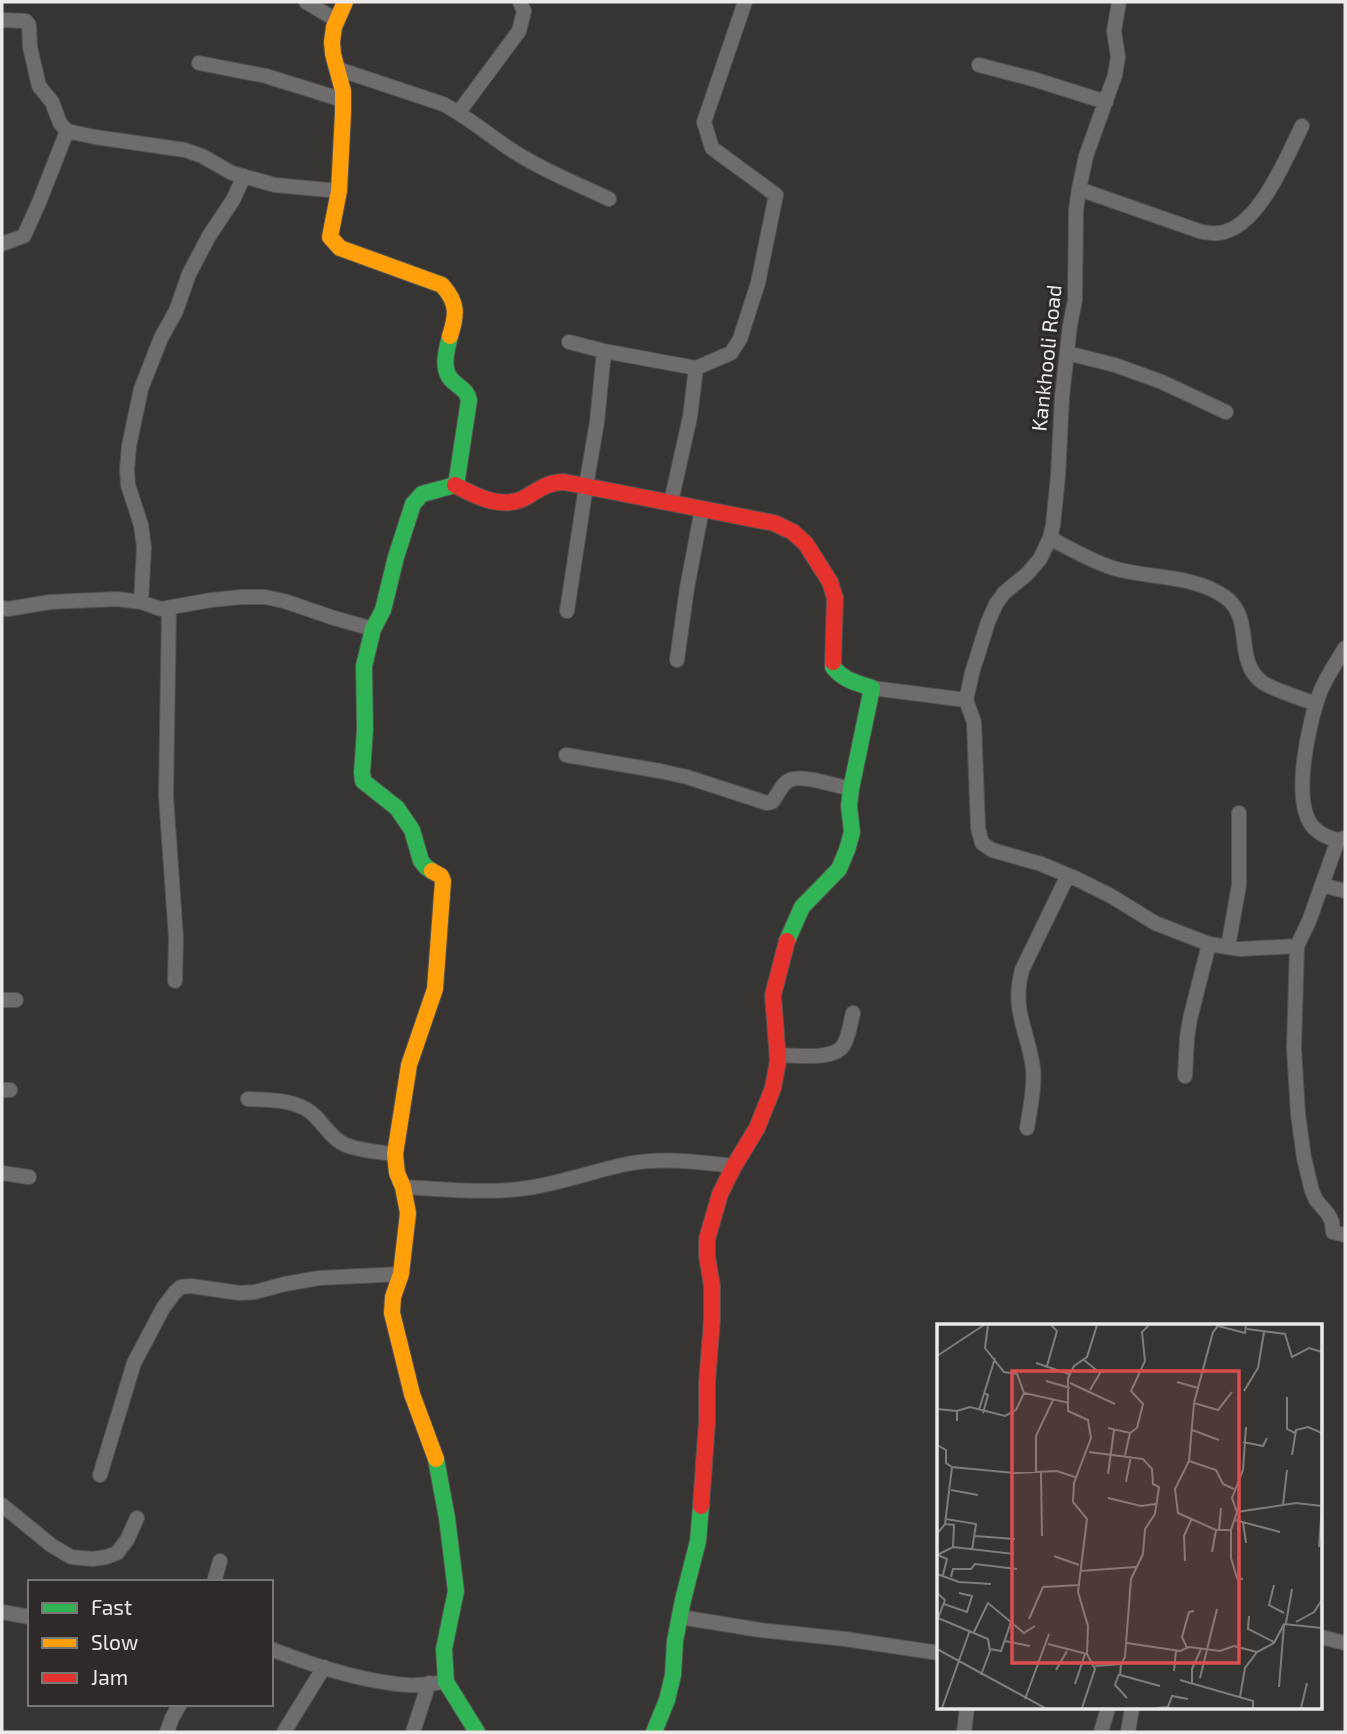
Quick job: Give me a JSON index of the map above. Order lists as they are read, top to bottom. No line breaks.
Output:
{"streets":{"street":["Kankhooli Road"]},"legend":["Fast","Slow","Jam"]}
